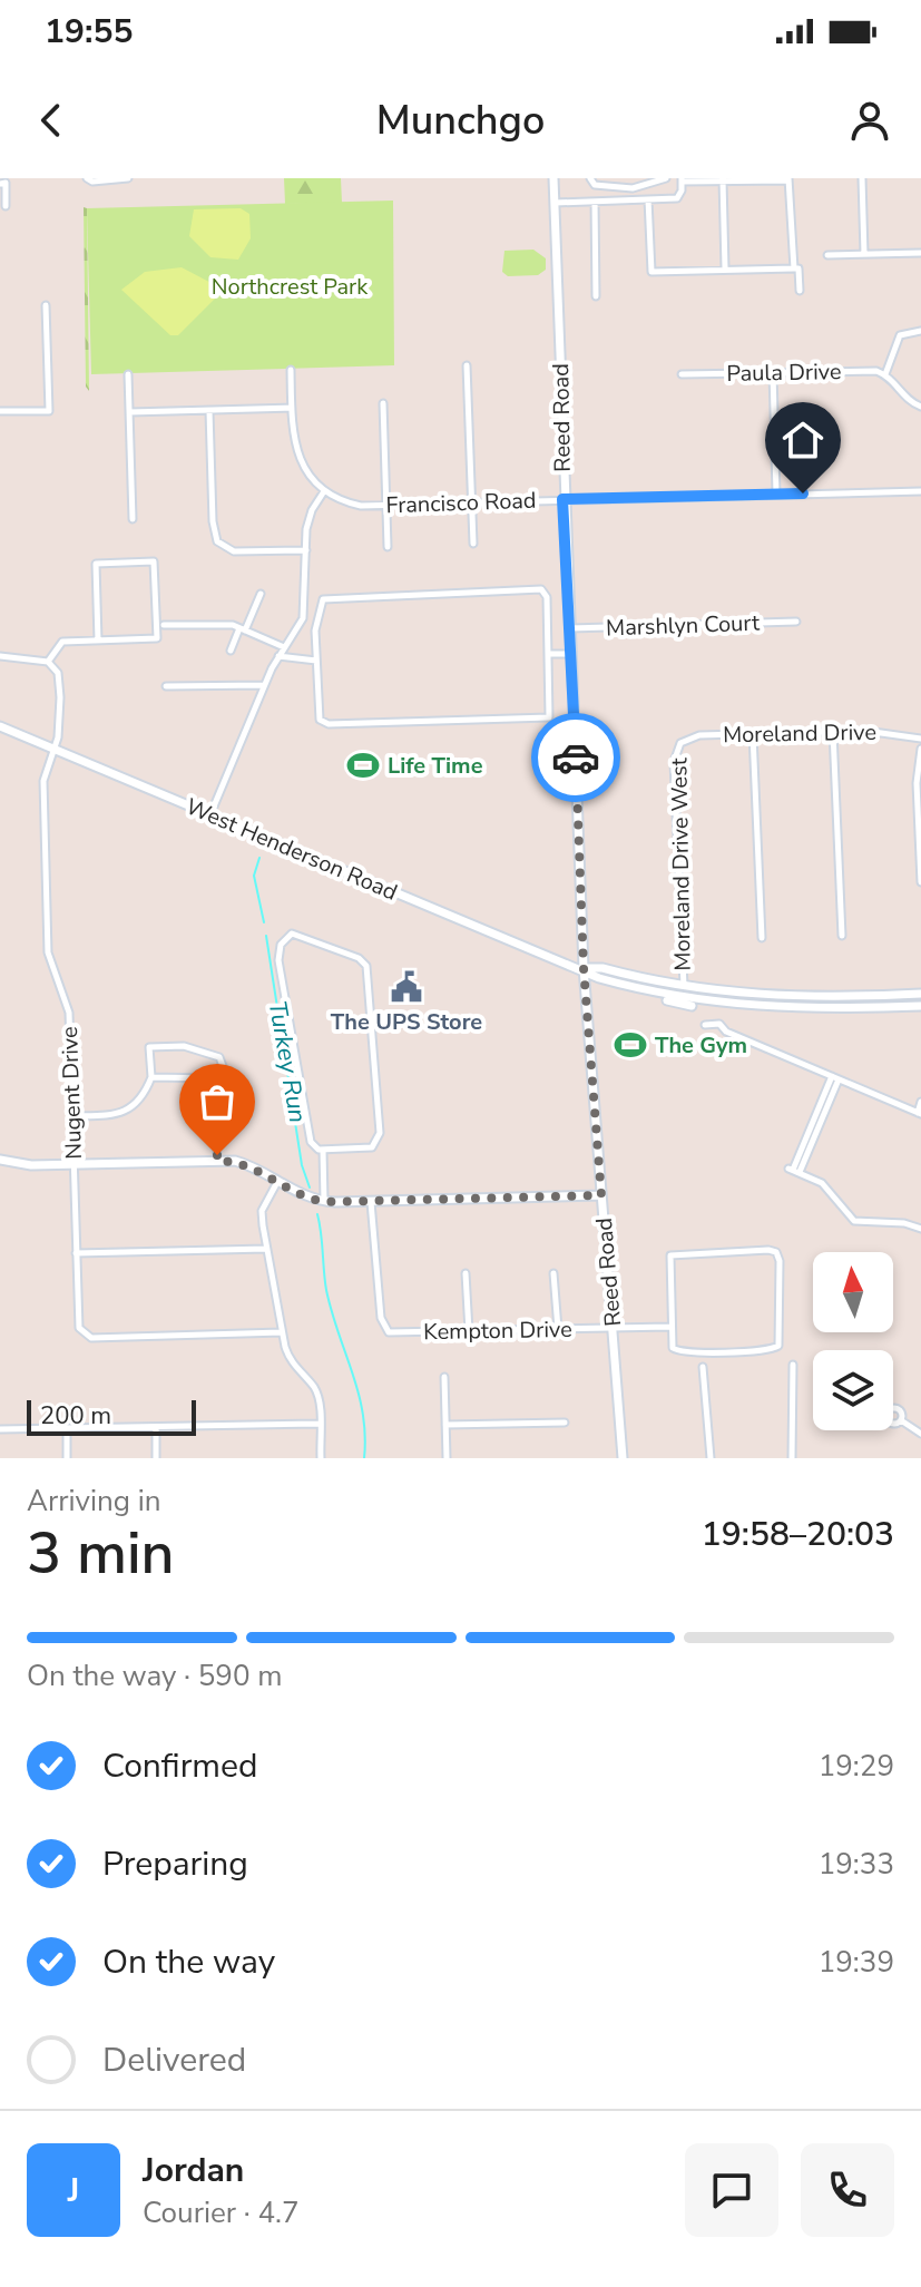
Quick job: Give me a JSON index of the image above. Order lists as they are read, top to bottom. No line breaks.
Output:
{"streets":{"main road":["Reed Road","West Henderson Road"],"street":["Paula Drive","Francisco Road","Marshlyn Court","Moreland Drive","Moreland Drive West","Nugent Drive","Kempton Drive"]},"crossings":[["Reed Road","Francisco Road"],["Reed Road","Marshlyn Court"],["Reed Road","West Henderson Road"],["Reed Road","Kempton Drive"],["Moreland Drive","Moreland Drive West"],["West Henderson Road","Moreland Drive West"],["West Henderson Road","Nugent Drive"]],"water":["Turkey Run"],"parks":["Northcrest Park"],"places":{"sports":["Life Time","The Gym"],"public building":["The UPS Store"]},"scale_bar":"200 m","north":"top","page":{"status":"19:55","header":"Munchgo","scale":"200 m","heading":["3 min","Arriving in","19:58–20:03"],"panel":["Jordan","Courier · 4.7"],"bar":"On the way · 590 m","list":[["Confirmed","19:29"],["Preparing","19:33"],["On the way","19:39"],"Delivered"],"round":"J"}}
